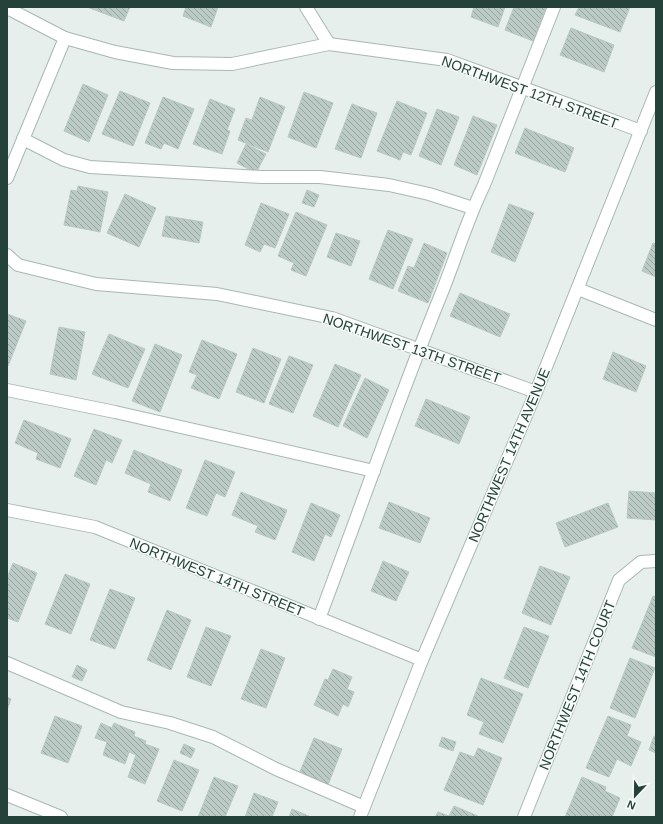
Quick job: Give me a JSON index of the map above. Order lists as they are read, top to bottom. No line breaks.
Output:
{"streets":{"street":["NORTHWEST 12TH STREET","NORTHWEST 13TH STREET","NORTHWEST 14TH AVENUE","NORTHWEST 14TH STREET","NORTHWEST 14TH COURT"]},"crossings":[["NORTHWEST 12TH STREET","NORTHWEST 14TH AVENUE"],["NORTHWEST 13TH STREET","NORTHWEST 14TH AVENUE"],["NORTHWEST 14TH AVENUE","NORTHWEST 14TH STREET"]],"north":"bottom"}
